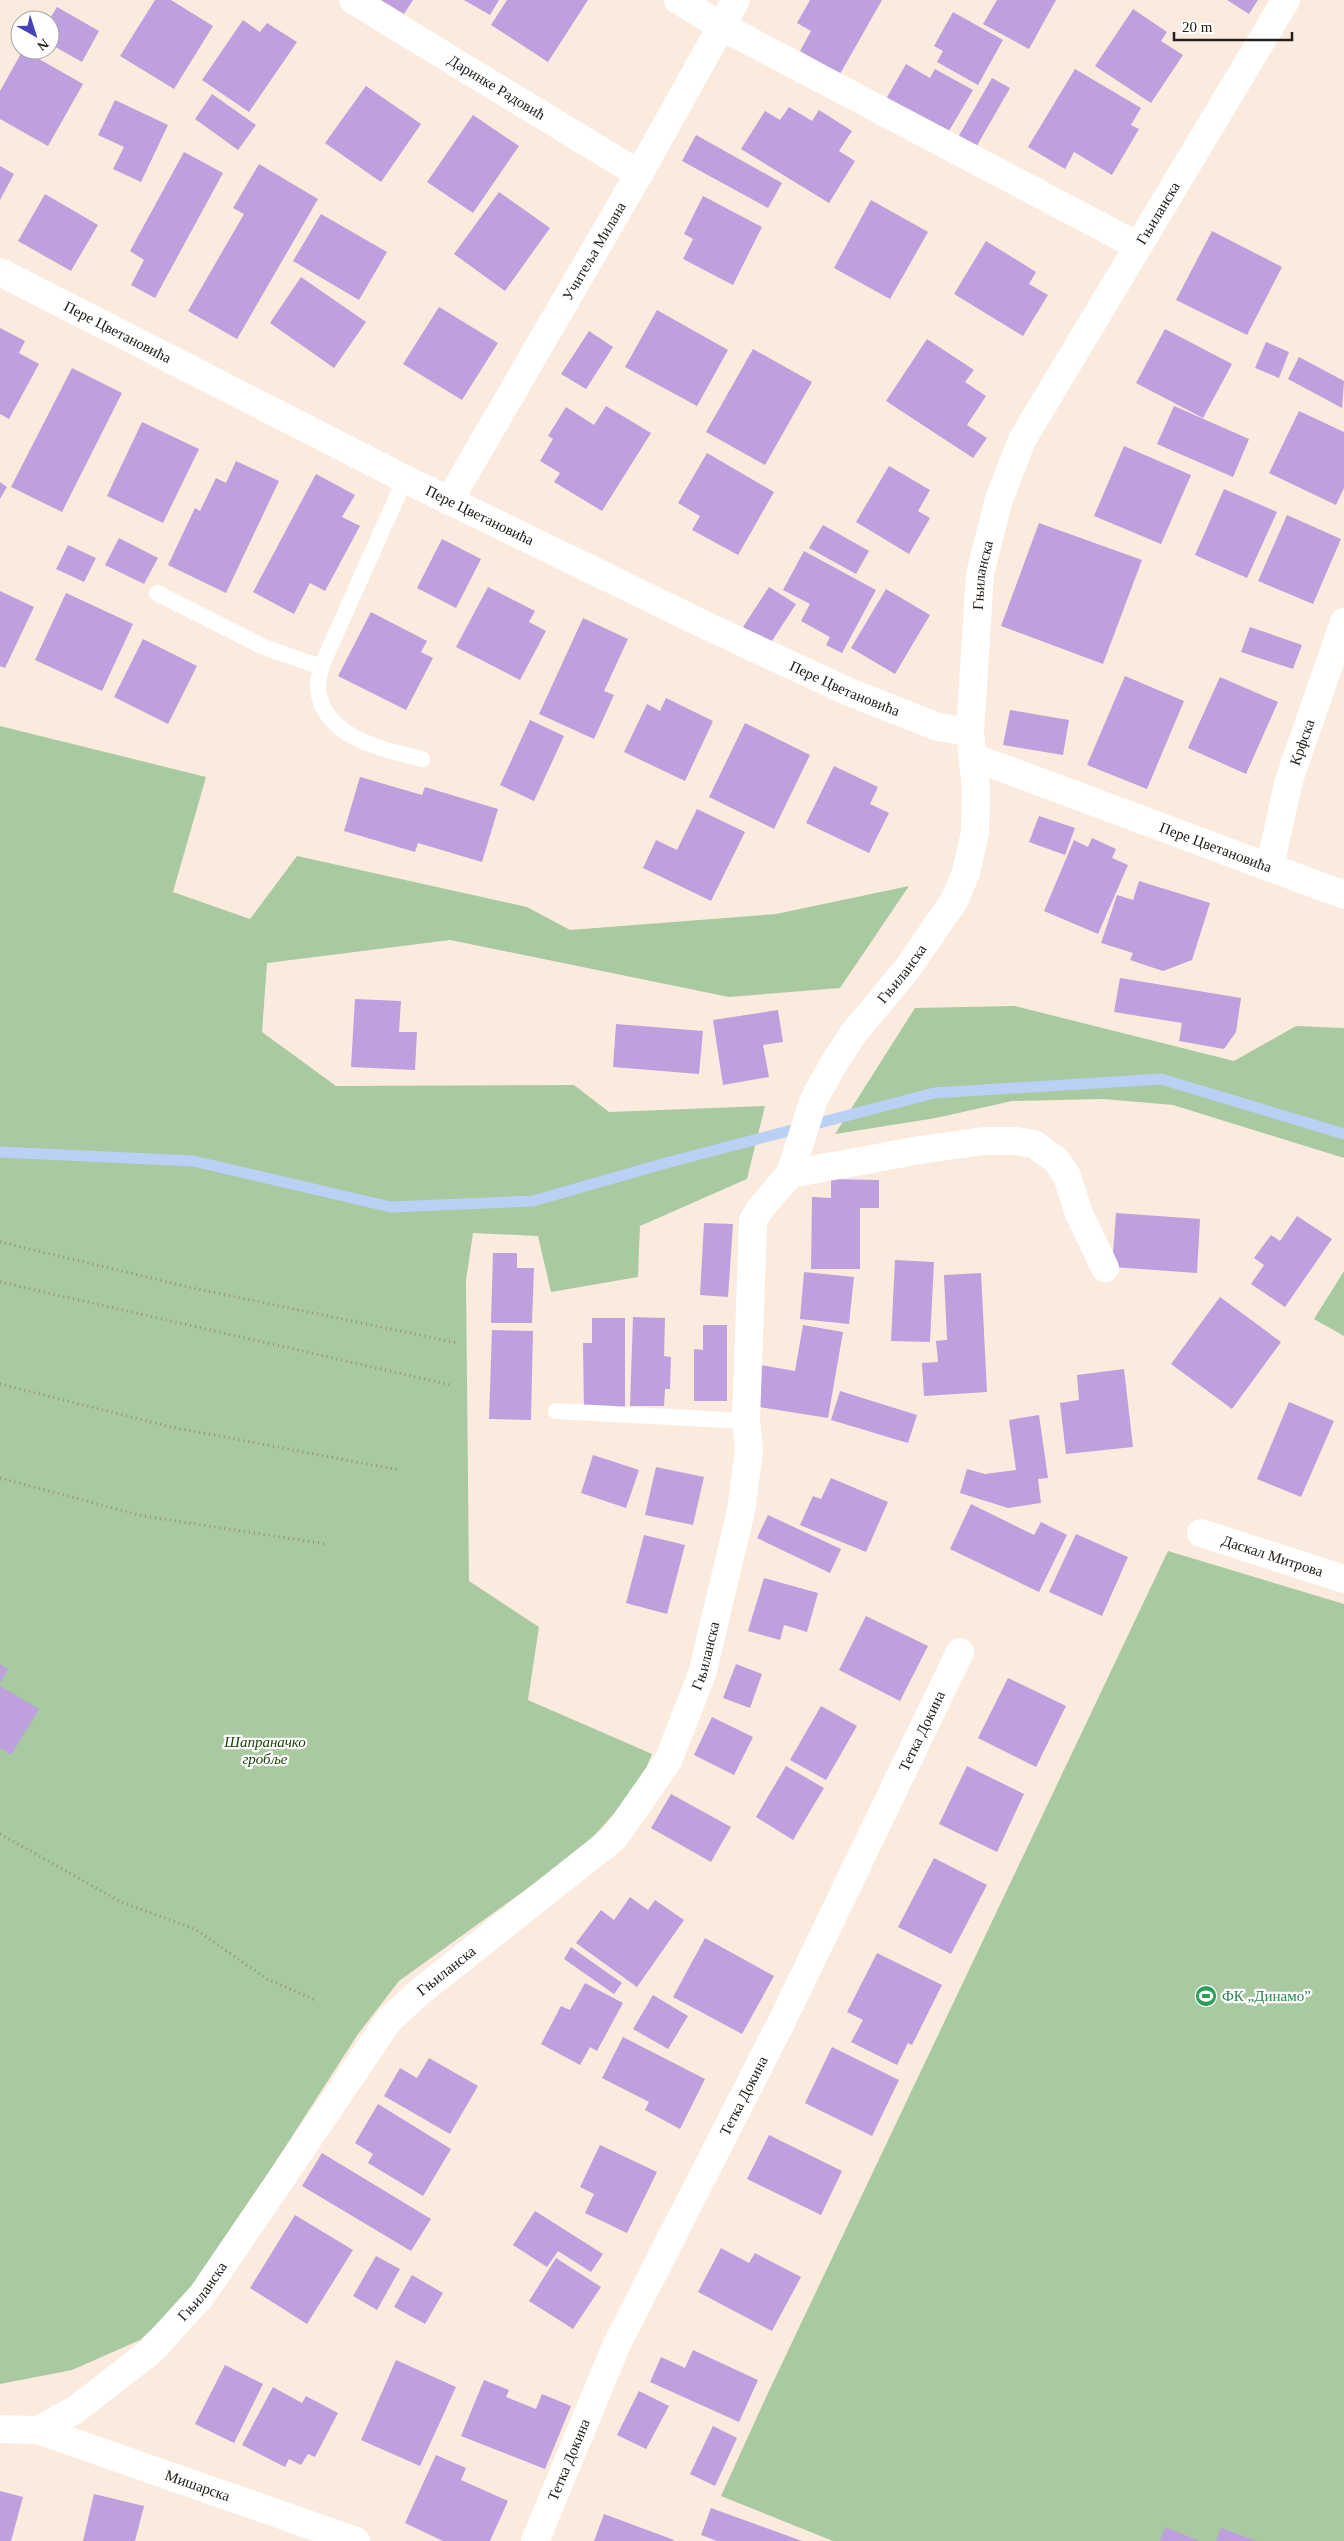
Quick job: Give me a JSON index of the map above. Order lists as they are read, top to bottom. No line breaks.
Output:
{"streets":{"street":["Даринке Радовић","Гњиланска","Учитеља Милана","Пере Цветановића","Крфска","Даскал Митрова","Тетка Докина","Мишарска"]},"crossings":[["Даринке Радовић","Учитеља Милана"],["Гњиланска","Пере Цветановића"],["Гњиланска","Мишарска"],["Учитеља Милана","Пере Цветановића"],["Пере Цветановића","Крфска"]],"parks":["Шапраначко гробље"],"places":{"sports":["ФК „Динамо”"]},"scale_bar":"20 m","north":"bottom right"}
